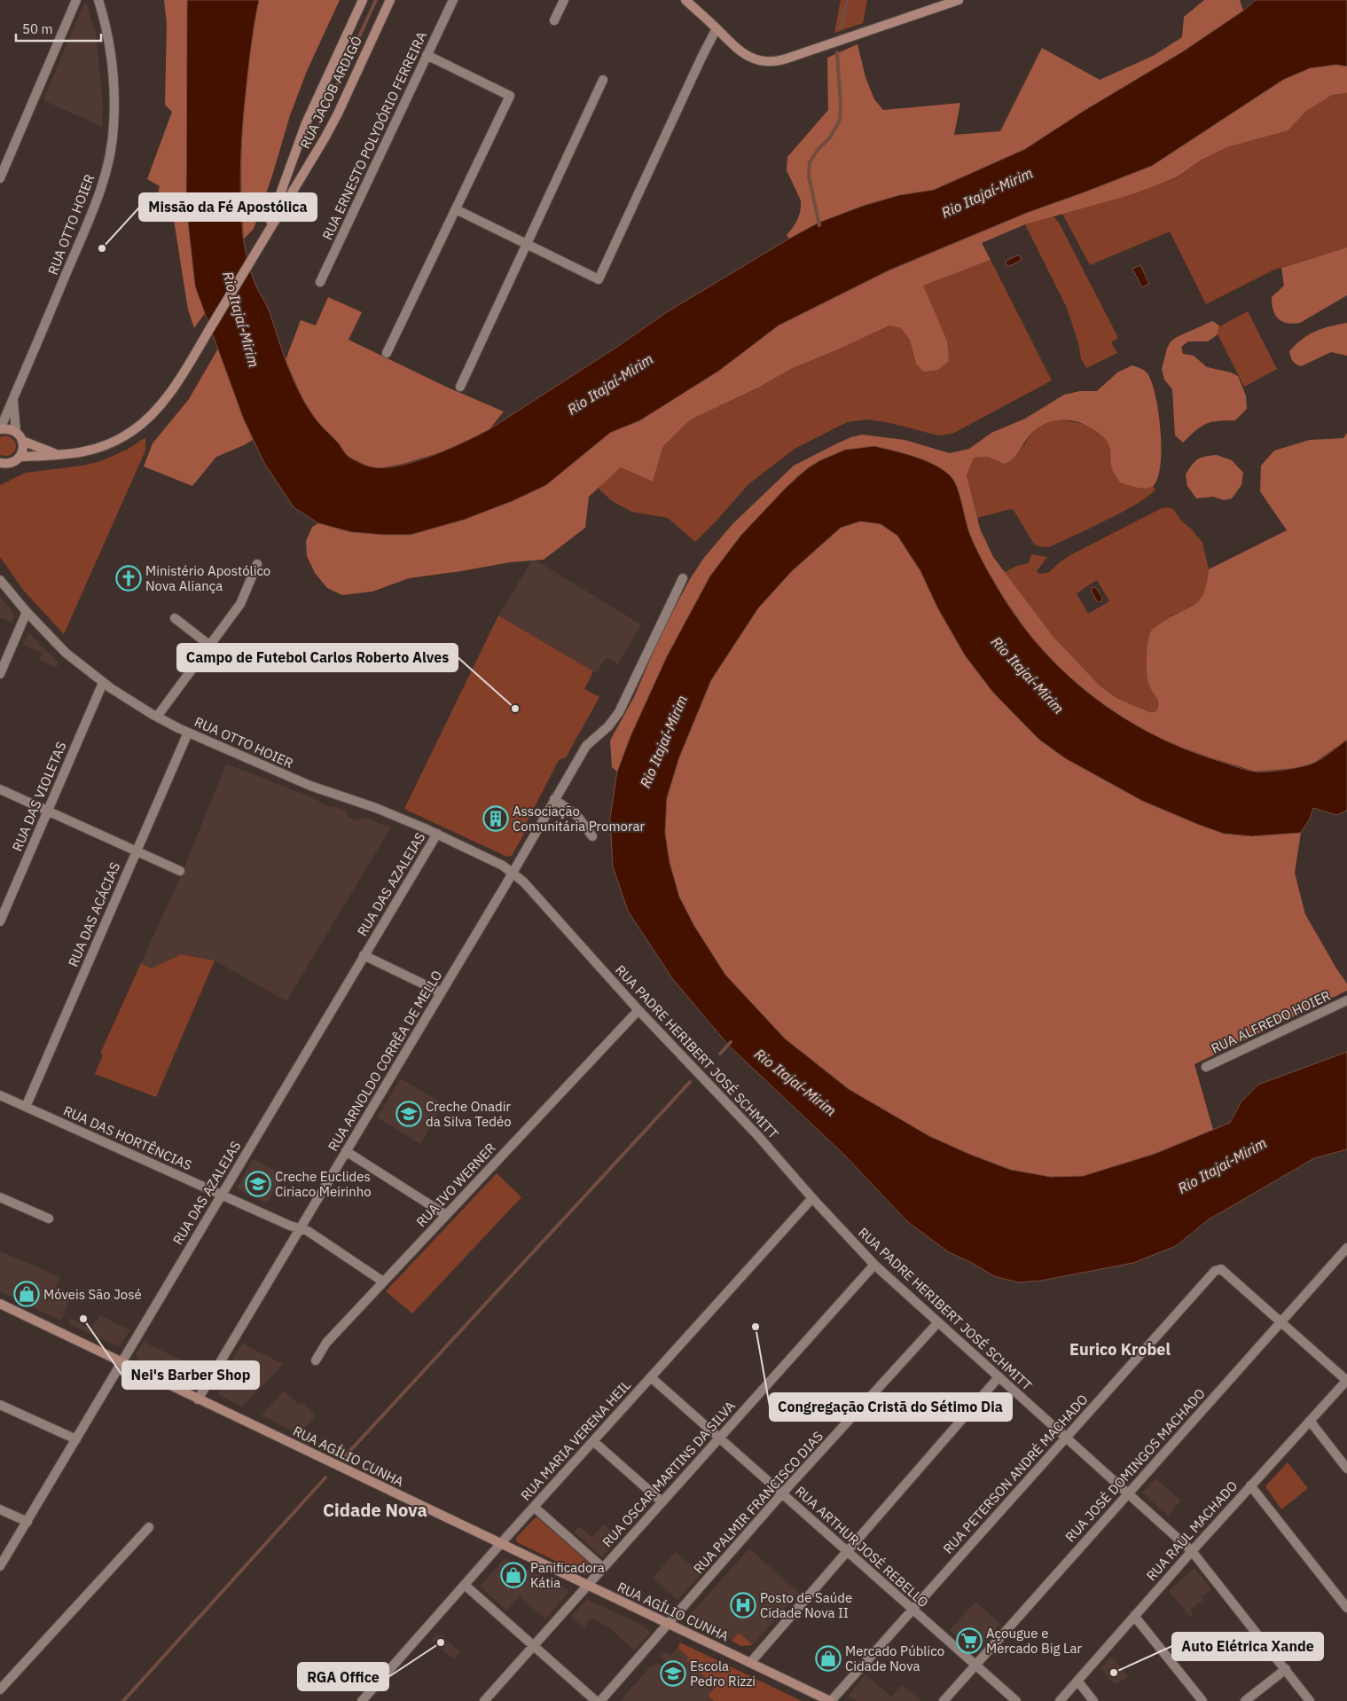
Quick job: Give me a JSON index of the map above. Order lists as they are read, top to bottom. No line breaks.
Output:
{"streets":{"main road":["RUA JACOB ARDIGÓ","RUA AGÍLIO CUNHA"],"street":["RUA ERNESTO POLYDÓRIO FERREIRA","RUA OTTO HOIER","RUA DAS VIOLETAS","RUA DAS AZALEIAS","RUA DAS ACÁCIAS","RUA ALFREDO HOIER","RUA PADRE HERIBERT JOSÉ SCHMITT","RUA ARNOLDO CORRÊA DE MELLO","RUA DAS HORTÊNCIAS","RUA IVO WERNER","RUA MARIA VERENA HEIL","RUA JOSÉ DOMINGOS MACHADO","RUA OSCAR MARTINS DA SILVA","RUA PETERSON ANDRÉ MACHADO","RUA PALMIR FRANCISCO DIAS","RUA RAUL MACHADO","RUA ARTHUR JOSÉ REBELLO"]},"crossings":[["RUA OTTO HOIER","RUA DAS VIOLETAS"],["RUA OTTO HOIER","RUA DAS AZALEIAS"],["RUA OTTO HOIER","RUA DAS ACÁCIAS"],["RUA OTTO HOIER","RUA PADRE HERIBERT JOSÉ SCHMITT"],["RUA OTTO HOIER","RUA ARNOLDO CORRÊA DE MELLO"],["RUA DAS AZALEIAS","RUA DAS HORTÊNCIAS"],["RUA DAS AZALEIAS","RUA AGÍLIO CUNHA"],["RUA DAS ACÁCIAS","RUA DAS HORTÊNCIAS"],["RUA PADRE HERIBERT JOSÉ SCHMITT","RUA ARNOLDO CORRÊA DE MELLO"],["RUA PADRE HERIBERT JOSÉ SCHMITT","RUA IVO WERNER"],["RUA PADRE HERIBERT JOSÉ SCHMITT","RUA MARIA VERENA HEIL"],["RUA PADRE HERIBERT JOSÉ SCHMITT","RUA JOSÉ DOMINGOS MACHADO"],["RUA PADRE HERIBERT JOSÉ SCHMITT","RUA OSCAR MARTINS DA SILVA"],["RUA PADRE HERIBERT JOSÉ SCHMITT","RUA PETERSON ANDRÉ MACHADO"],["RUA PADRE HERIBERT JOSÉ SCHMITT","RUA PALMIR FRANCISCO DIAS"],["RUA PADRE HERIBERT JOSÉ SCHMITT","RUA RAUL MACHADO"],["RUA ARNOLDO CORRÊA DE MELLO","RUA DAS HORTÊNCIAS"],["RUA ARNOLDO CORRÊA DE MELLO","RUA AGÍLIO CUNHA"],["RUA DAS HORTÊNCIAS","RUA IVO WERNER"],["RUA MARIA VERENA HEIL","RUA AGÍLIO CUNHA"],["RUA MARIA VERENA HEIL","RUA ARTHUR JOSÉ REBELLO"],["RUA AGÍLIO CUNHA","RUA OSCAR MARTINS DA SILVA"],["RUA AGÍLIO CUNHA","RUA PETERSON ANDRÉ MACHADO"],["RUA AGÍLIO CUNHA","RUA PALMIR FRANCISCO DIAS"],["RUA JOSÉ DOMINGOS MACHADO","RUA PETERSON ANDRÉ MACHADO"],["RUA JOSÉ DOMINGOS MACHADO","RUA ARTHUR JOSÉ REBELLO"],["RUA OSCAR MARTINS DA SILVA","RUA ARTHUR JOSÉ REBELLO"],["RUA PETERSON ANDRÉ MACHADO","RUA ARTHUR JOSÉ REBELLO"],["RUA PALMIR FRANCISCO DIAS","RUA ARTHUR JOSÉ REBELLO"]],"districts":["Eurico Krobel","Cidade Nova"],"water":["Rio Itajaí-Mirim"],"places":{"other":["Missão da Fé Apostólica","Campo de Futebol Carlos Roberto Alves","Nei's Barber Shop","Congregação Cristã do Sétimo Dia","RGA Office","Auto Elétrica Xande"],"church":["Ministério Apostólico Nova Aliança"],"building":["Associação Comunitária Promorar"],"school or university":["Creche Onadir da Silva Tedéo","Creche Euclides Ciriaco Meirinho","Escola Pedro Rizzi"],"shop":["Móveis São José","Panificadora Kátia","Mercado Público Cidade Nova"],"hospital":["Posto de Saúde Cidade Nova II"],"supermarket":["Açougue e Mercado Big Lar"]},"scale_bar":"50 m"}
